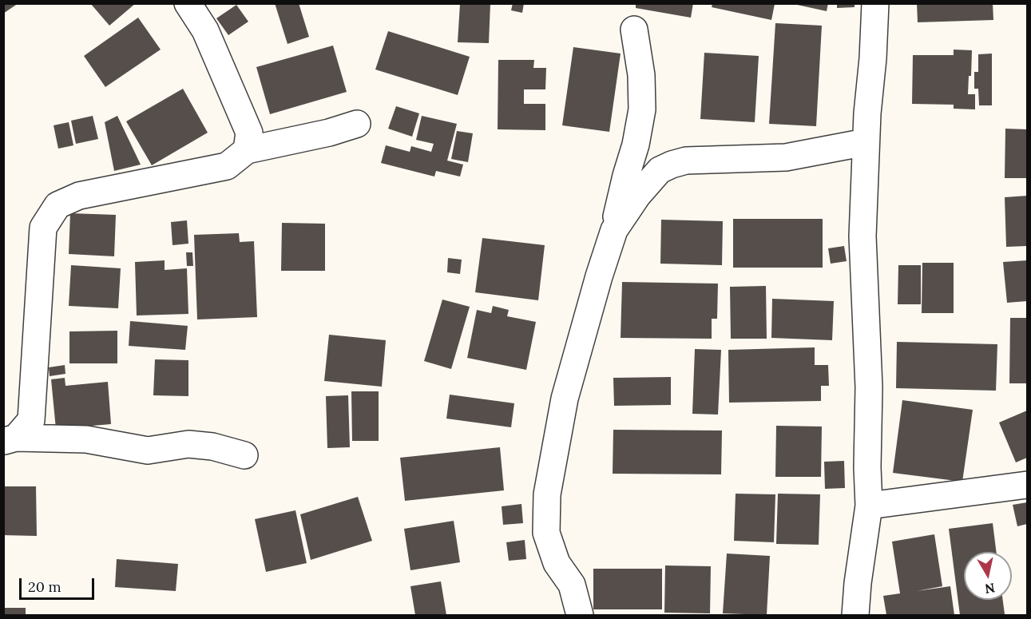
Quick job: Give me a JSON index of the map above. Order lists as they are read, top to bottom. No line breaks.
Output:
{"scale_bar":"20 m","north":"bottom"}
